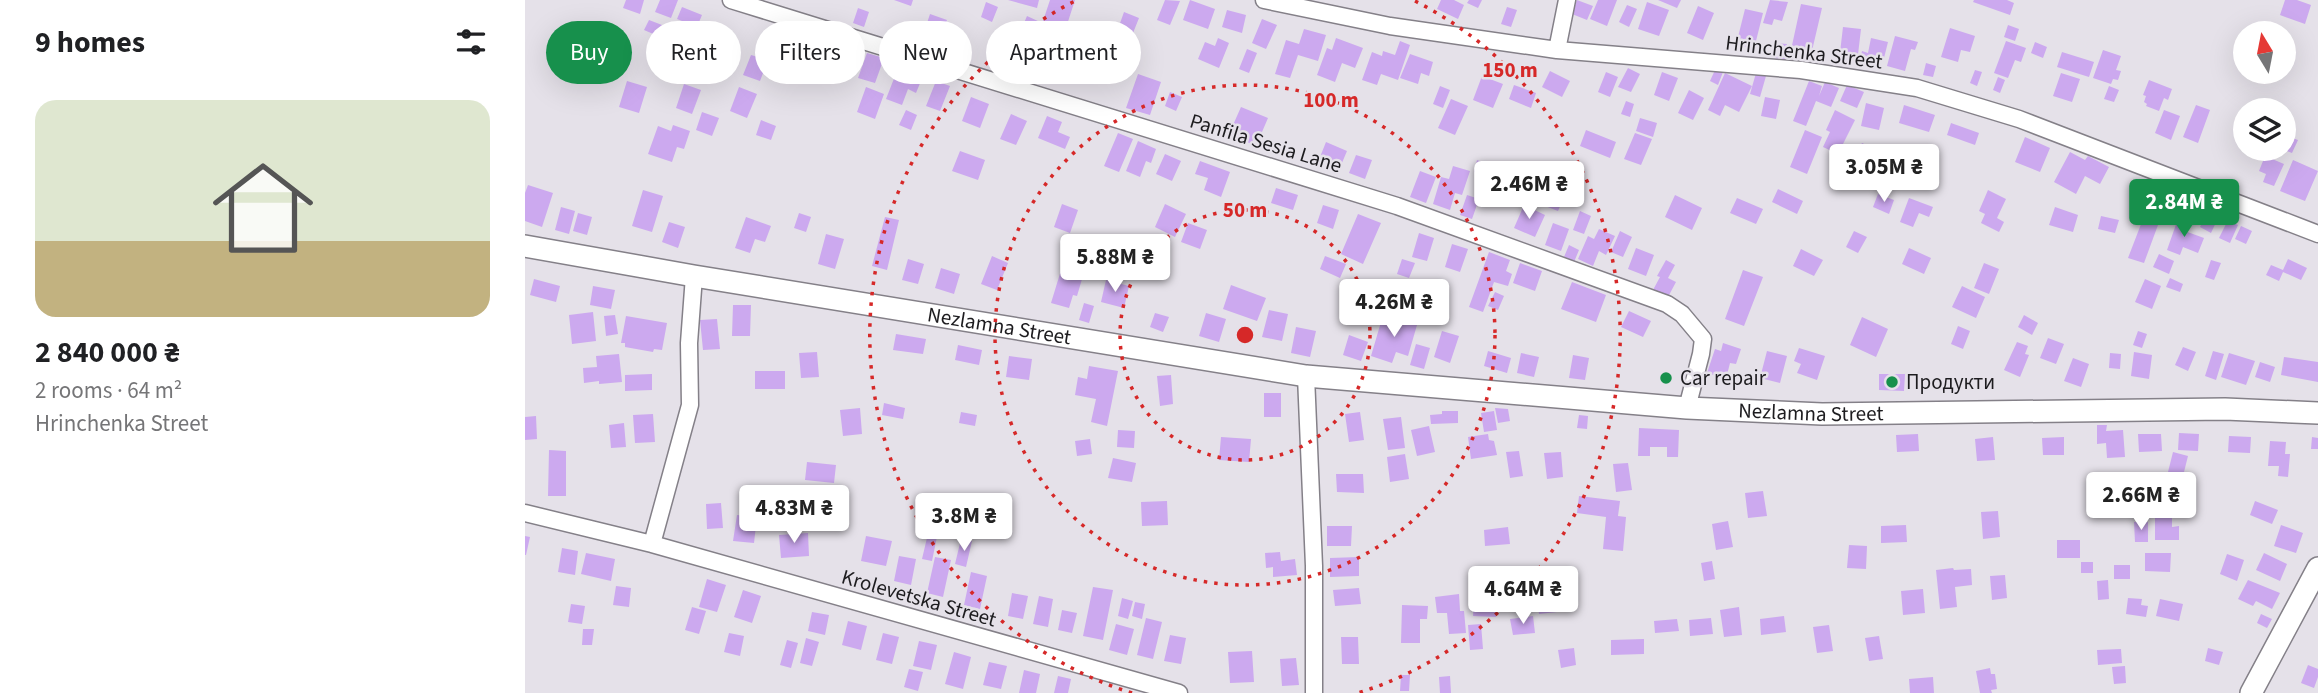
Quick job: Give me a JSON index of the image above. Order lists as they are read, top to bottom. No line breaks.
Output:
{"streets":{"street":["Hrinchenka Street","Panfila Sesia Lane","Nezlamna Street","Krolevetska Street"]},"crossings":[["Panfila Sesia Lane","Nezlamna Street"]],"places":["Car repair","Продукти"],"north":"top","page":{"heading":"9 homes","chip":["Buy","Rent","Filters","New","Apartment"],"list":[{"name":"2 840 000 ₴","note":"2 rooms · 64 m² · Hrinchenka Street"}],"price":["3.05M ₴","2.46M ₴","2.84M ₴","5.88M ₴","4.26M ₴","2.66M ₴","4.83M ₴","3.8M ₴","4.64M ₴"]},"rings":["150 m","100 m","50 m"]}
